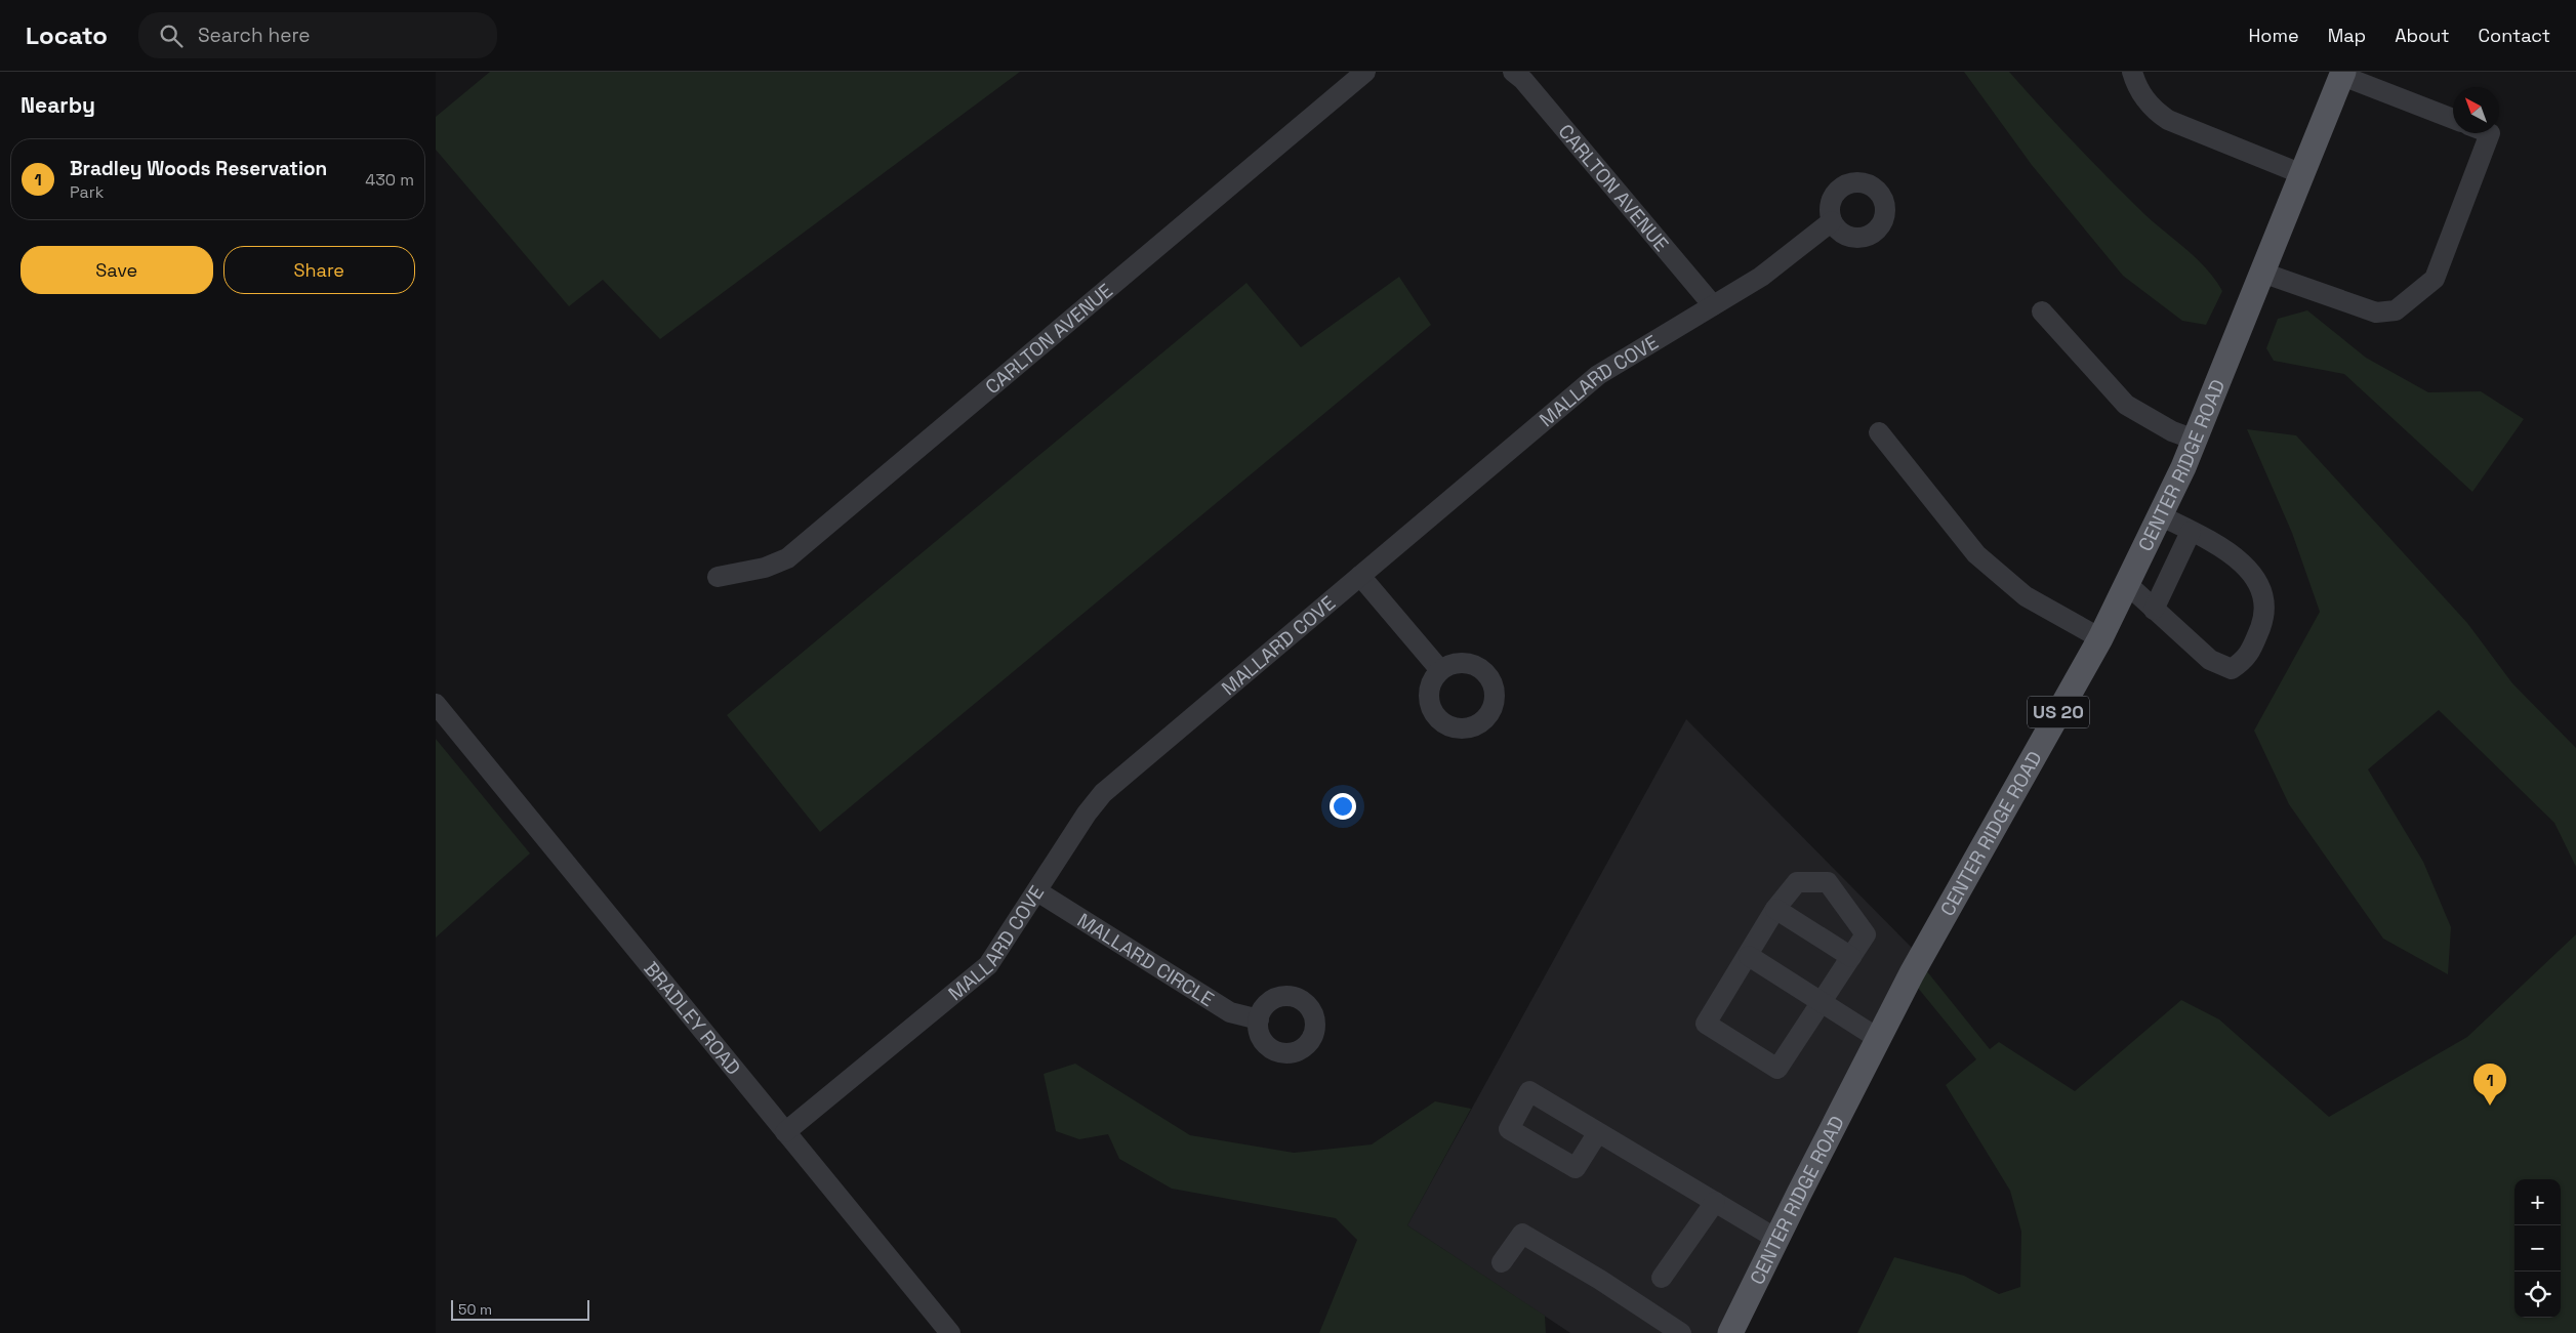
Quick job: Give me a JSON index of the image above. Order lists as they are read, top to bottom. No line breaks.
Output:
{"streets":{"main road":["CENTER RIDGE ROAD","US 20"],"street":["CARLTON AVENUE","MALLARD COVE","MALLARD CIRCLE","BRADLEY ROAD"]},"crossings":[["CARLTON AVENUE","MALLARD COVE"],["MALLARD COVE","MALLARD CIRCLE"],["MALLARD COVE","BRADLEY ROAD"]],"scale_bar":"50 m","north":"top left","page":{"header":"Locato","search":"Search here","nav":["Home","Map","About","Contact"],"heading":"Nearby","list":[{"mark":"1","name":"Bradley Woods Reservation","note":"Park","value":"430 m"}],"buttons":["Save","Share"],"pins":"1","map_buttons":["+","−"],"scale":"50 m"}}
